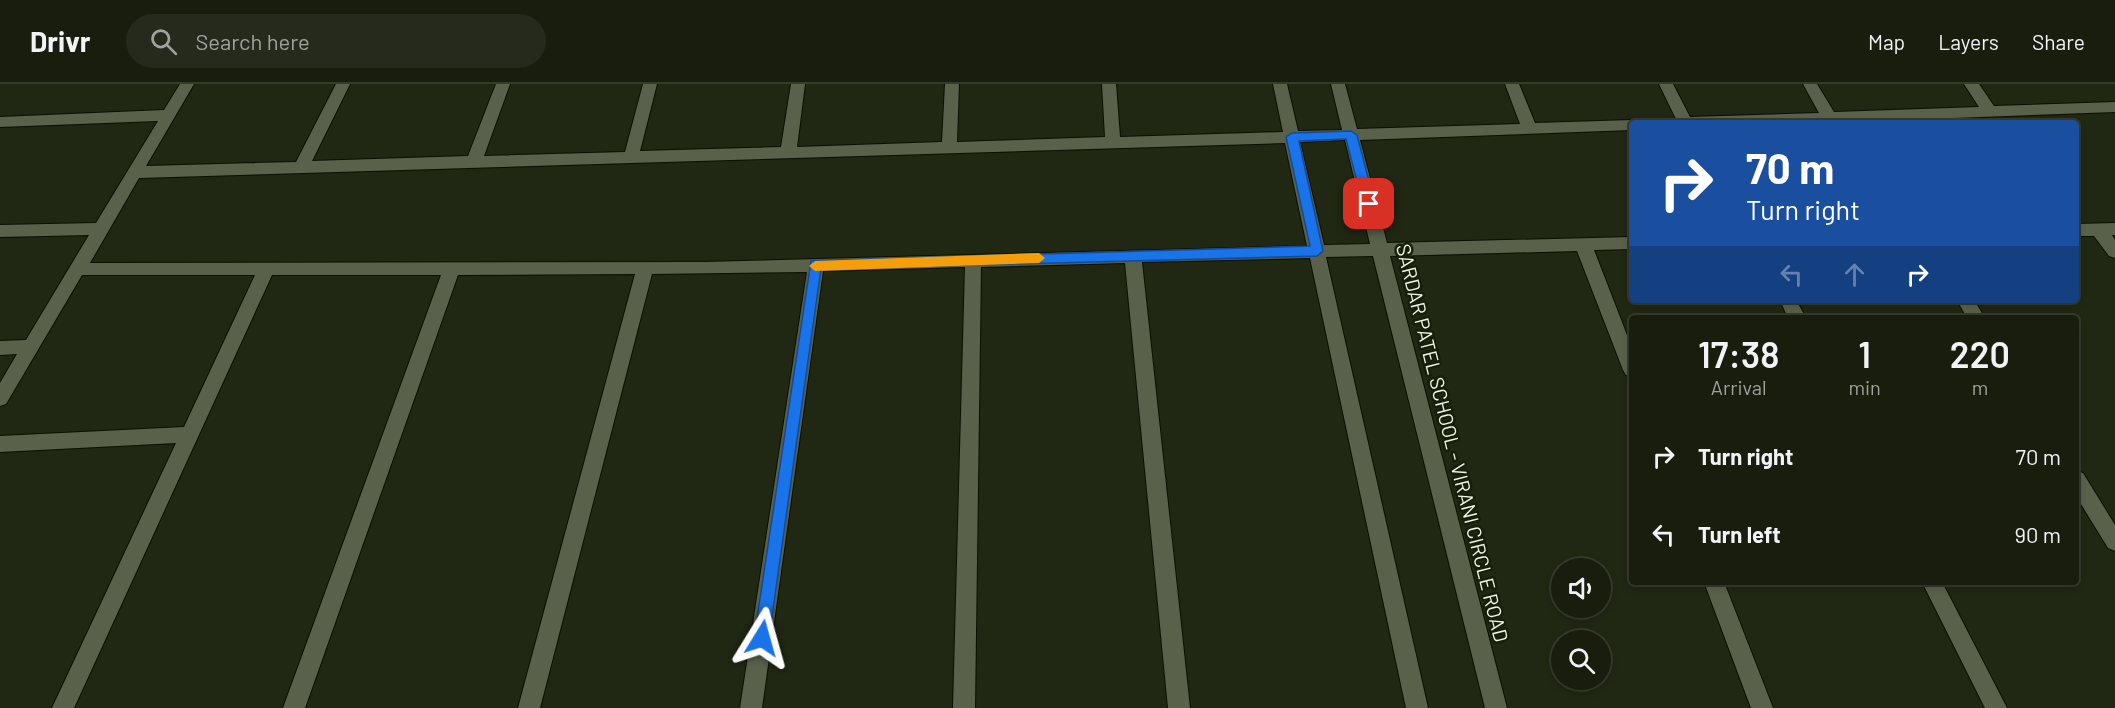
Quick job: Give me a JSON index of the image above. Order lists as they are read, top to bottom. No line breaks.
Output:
{"streets":{"street":["SARDAR PATEL SCHOOL - VIRANI CIRCLE ROAD"]},"page":{"header":"Drivr","search":"Search here","nav":["Map","Layers","Share"],"turn":["70 m","Turn right"],"eta":["17:38","Arrival","1","min","220","m"],"list":[{"name":"Turn right","value":"70 m"},{"name":"Turn left","value":"90 m"}]}}
